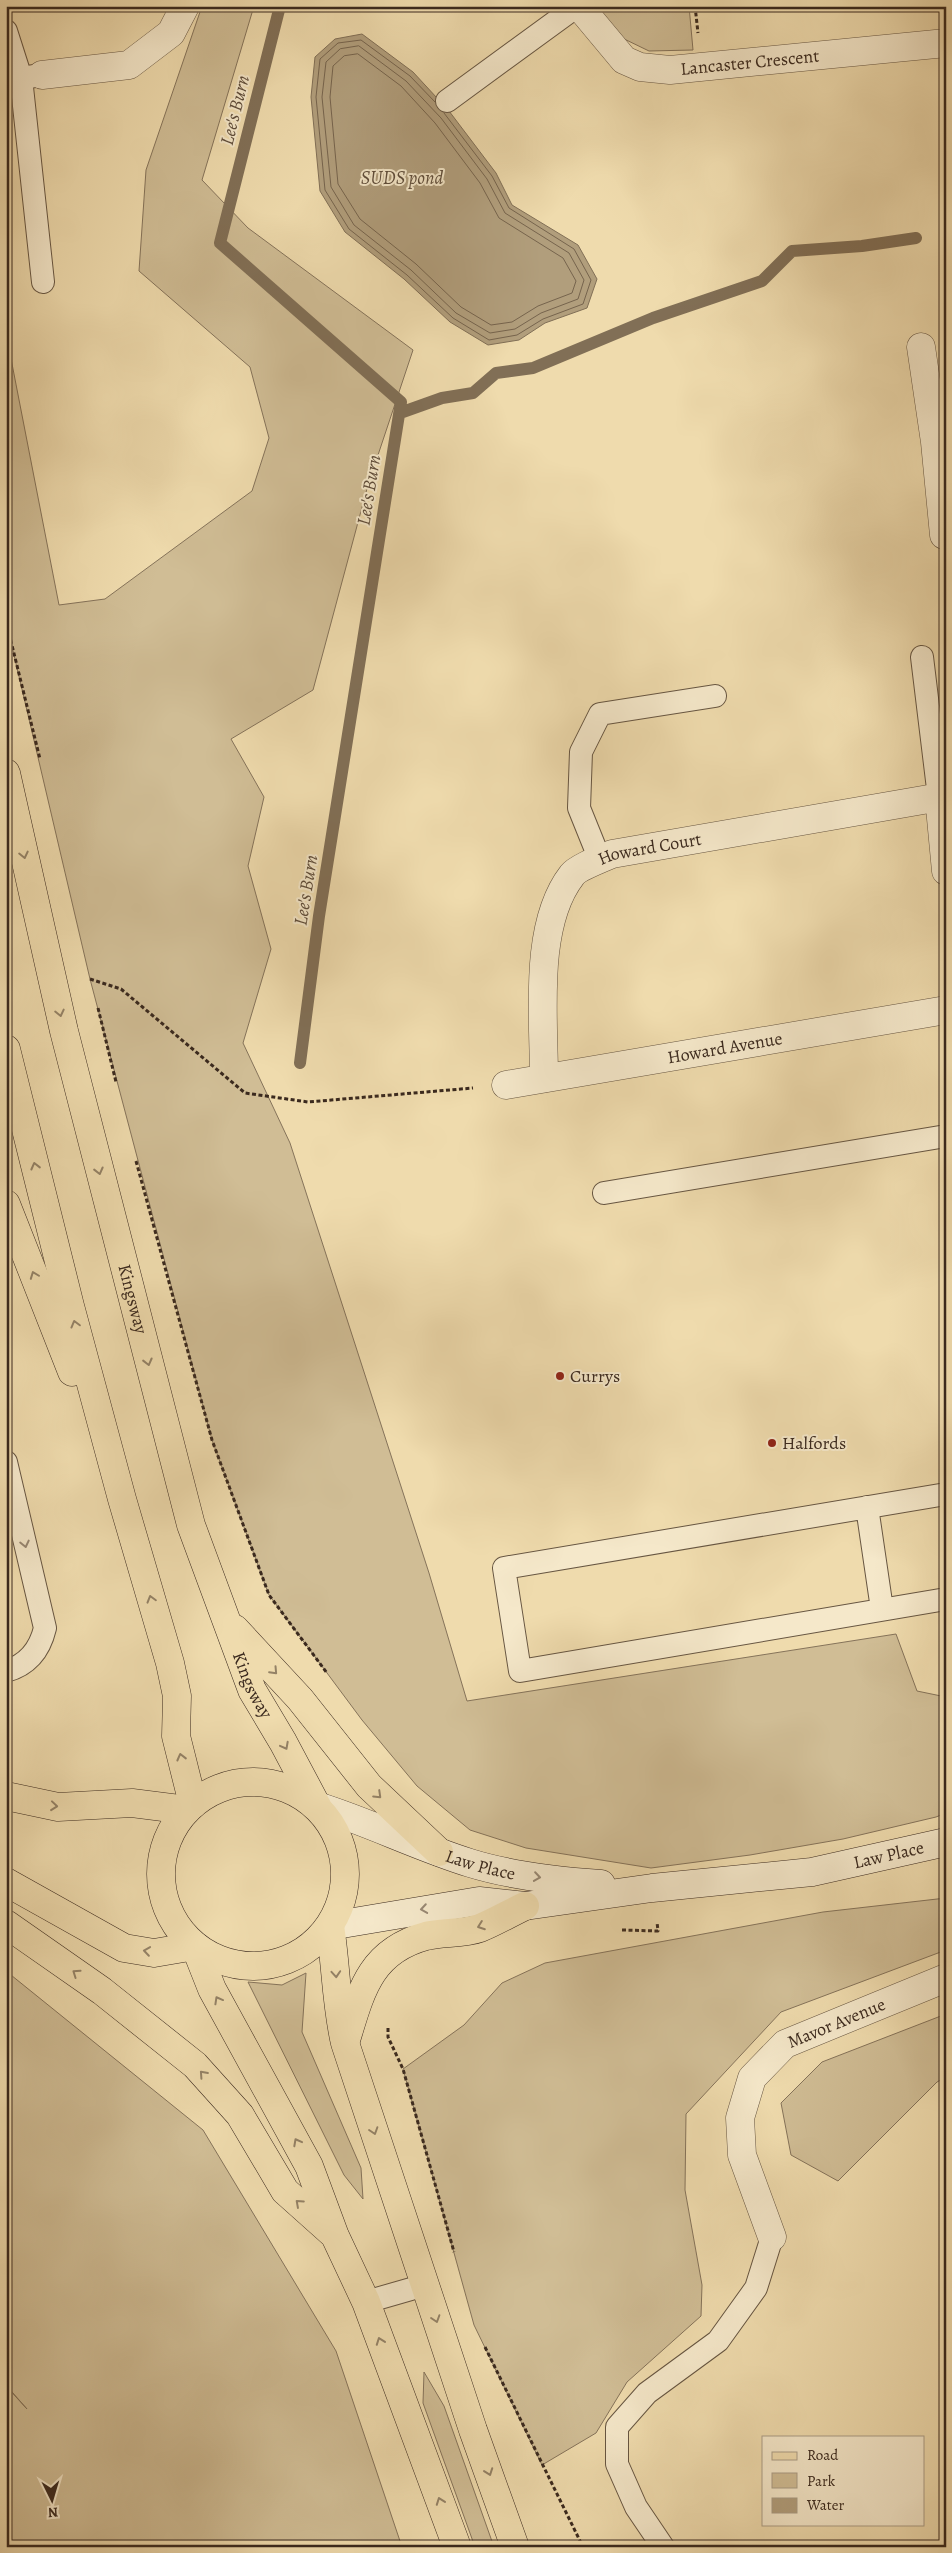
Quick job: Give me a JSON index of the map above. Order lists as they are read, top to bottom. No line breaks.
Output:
{"streets":{"main road":["Kingsway"],"street":["Lancaster Crescent","Howard Court","Howard Avenue","Law Place","Mavor Avenue"]},"crossings":[["Howard Court","Howard Avenue"],["Kingsway","Law Place"]],"water":["Lee's Burn","SUDS pond"],"places":["Currys","Halfords"],"legend":["Road","Park","Water"],"north":"bottom"}
